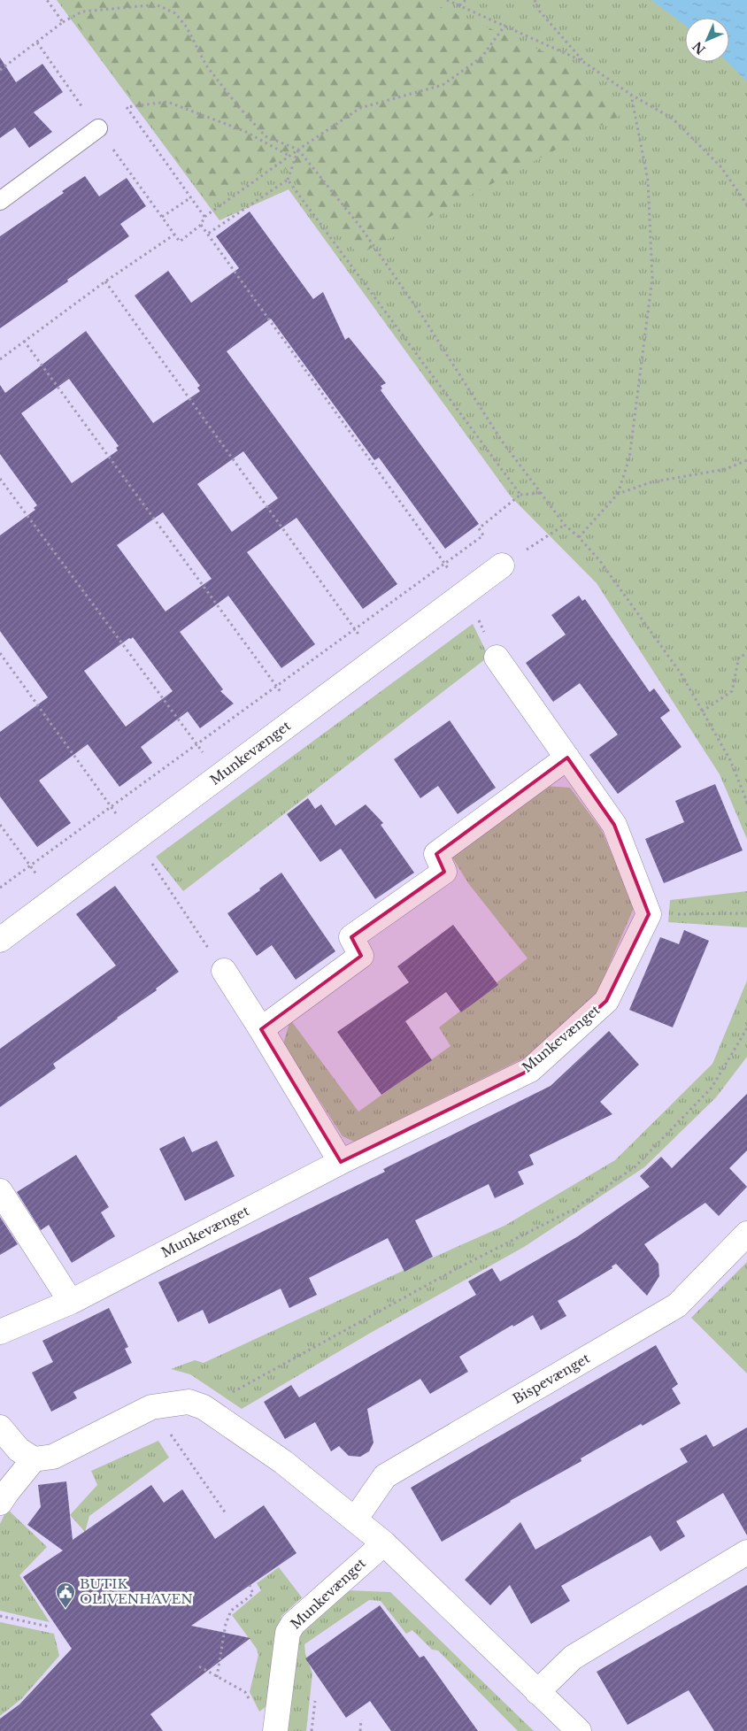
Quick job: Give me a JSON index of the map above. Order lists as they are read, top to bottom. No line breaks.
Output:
{"streets":{"street":["Munkevænget","Bispevænget"]},"places":{"public building":["BUTIK OLIVENHAVEN"]},"north":"bottom left"}
